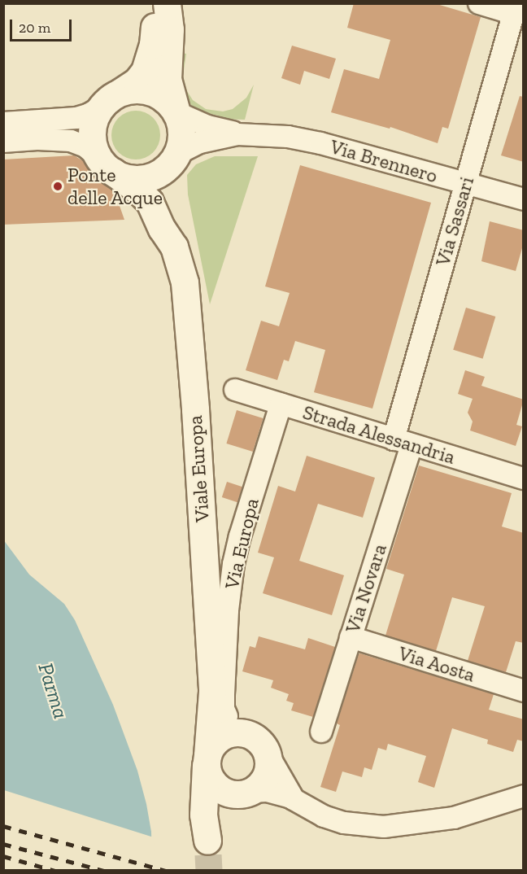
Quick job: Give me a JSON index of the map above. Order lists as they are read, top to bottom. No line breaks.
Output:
{"streets":{"main road":["Viale Europa"],"street":["Via Brennero","Via Sassari","Strada Alessandria","Via Europa","Via Novara","Via Aosta"]},"crossings":[["Via Brennero","Via Sassari"],["Via Brennero","Viale Europa"],["Via Sassari","Strada Alessandria"],["Via Sassari","Via Novara"],["Strada Alessandria","Via Europa"],["Strada Alessandria","Via Novara"],["Via Novara","Via Aosta"]],"water":["Parma"],"places":["Ponte delle Acque"],"scale_bar":"20 m"}
